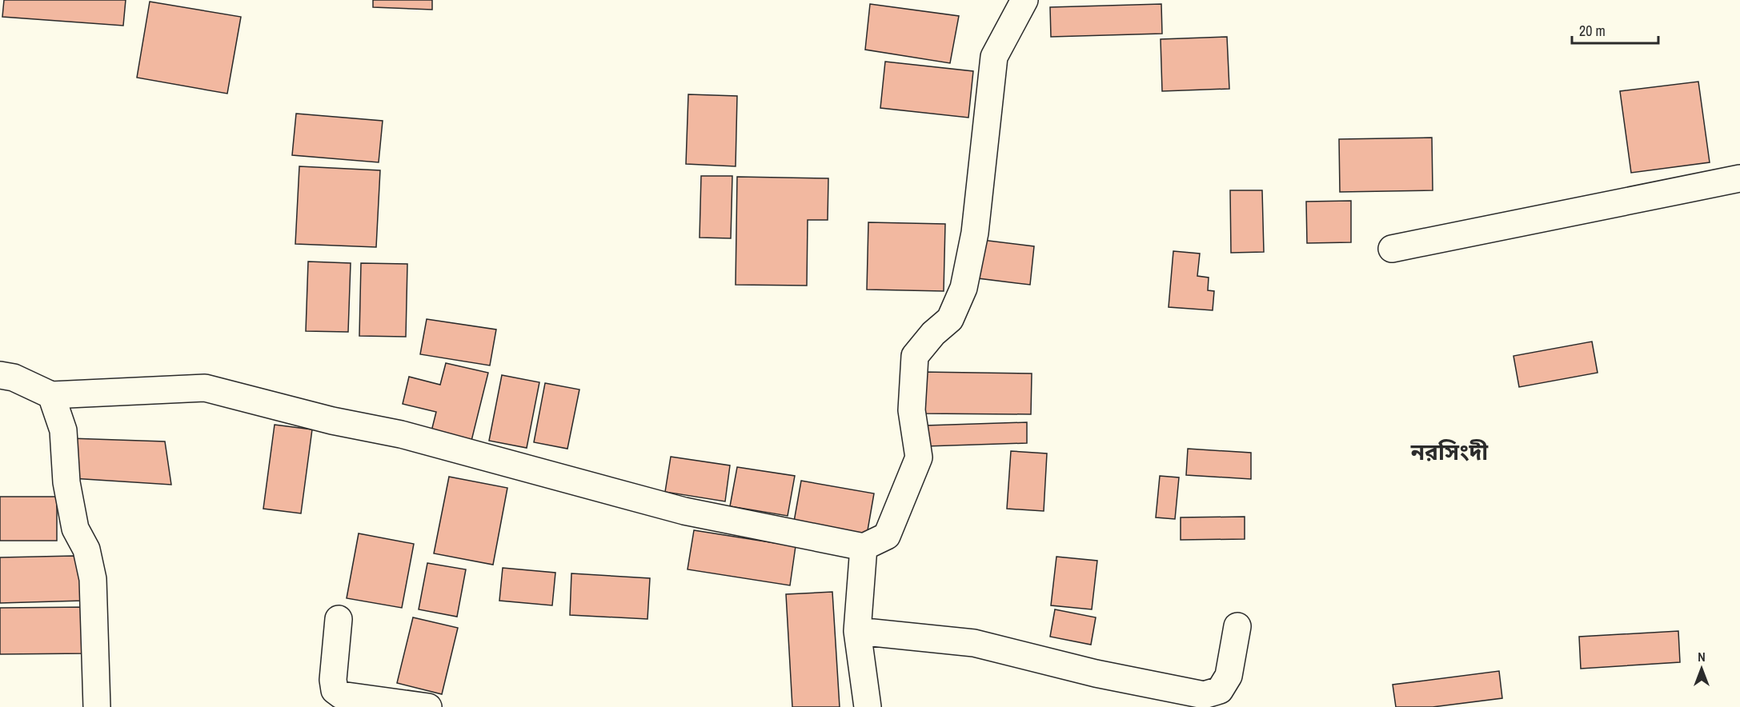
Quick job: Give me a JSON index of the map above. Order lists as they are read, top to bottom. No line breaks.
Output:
{"districts":["নরসিংদী"],"scale_bar":"20 m","north":"top"}
